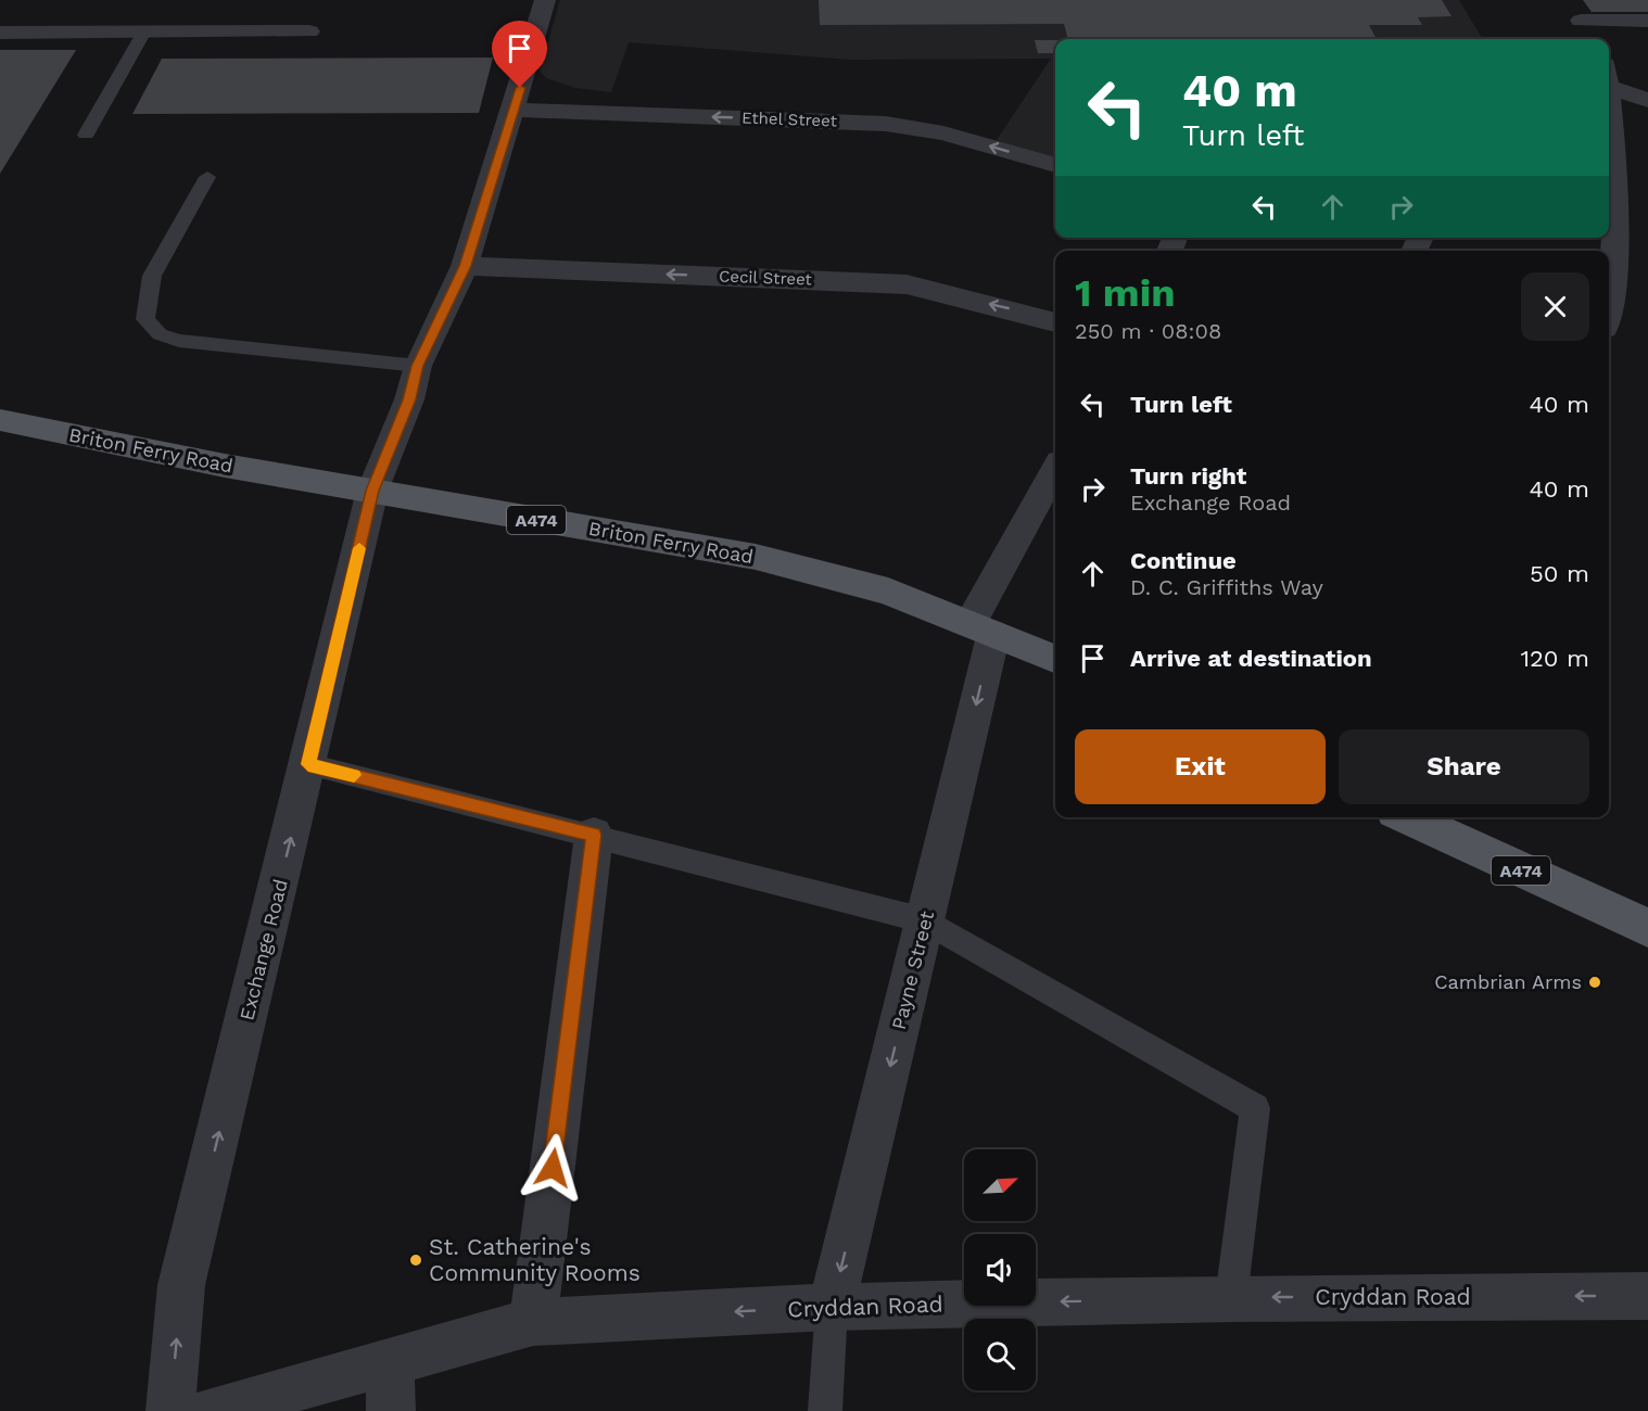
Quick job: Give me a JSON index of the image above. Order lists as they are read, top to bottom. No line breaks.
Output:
{"streets":{"main road":["Briton Ferry Road","A474"],"street":["Ethel Street","Cecil Street","Exchange Road","Payne Street","Cryddan Road"]},"crossings":[["Ethel Street","Exchange Road"],["Cecil Street","Exchange Road"],["Briton Ferry Road","Exchange Road"],["Briton Ferry Road","Payne Street"],["Payne Street","Cryddan Road"]],"one_way":["Ethel Street","Cecil Street","Cryddan Road"],"places":["Cambrian Arms","St. Catherine's Community Rooms"],"north":"top right","page":{"turn":["40 m","Turn left"],"heading":["1 min","250 m · 08:08"],"list":[{"name":"Turn left","value":"40 m"},{"name":"Turn right","note":"Exchange Road","value":"40 m"},{"name":"Continue","note":"D. C. Griffiths Way","value":"50 m"},{"name":"Arrive at destination","value":"120 m"}],"buttons":["Exit","Share"]}}
